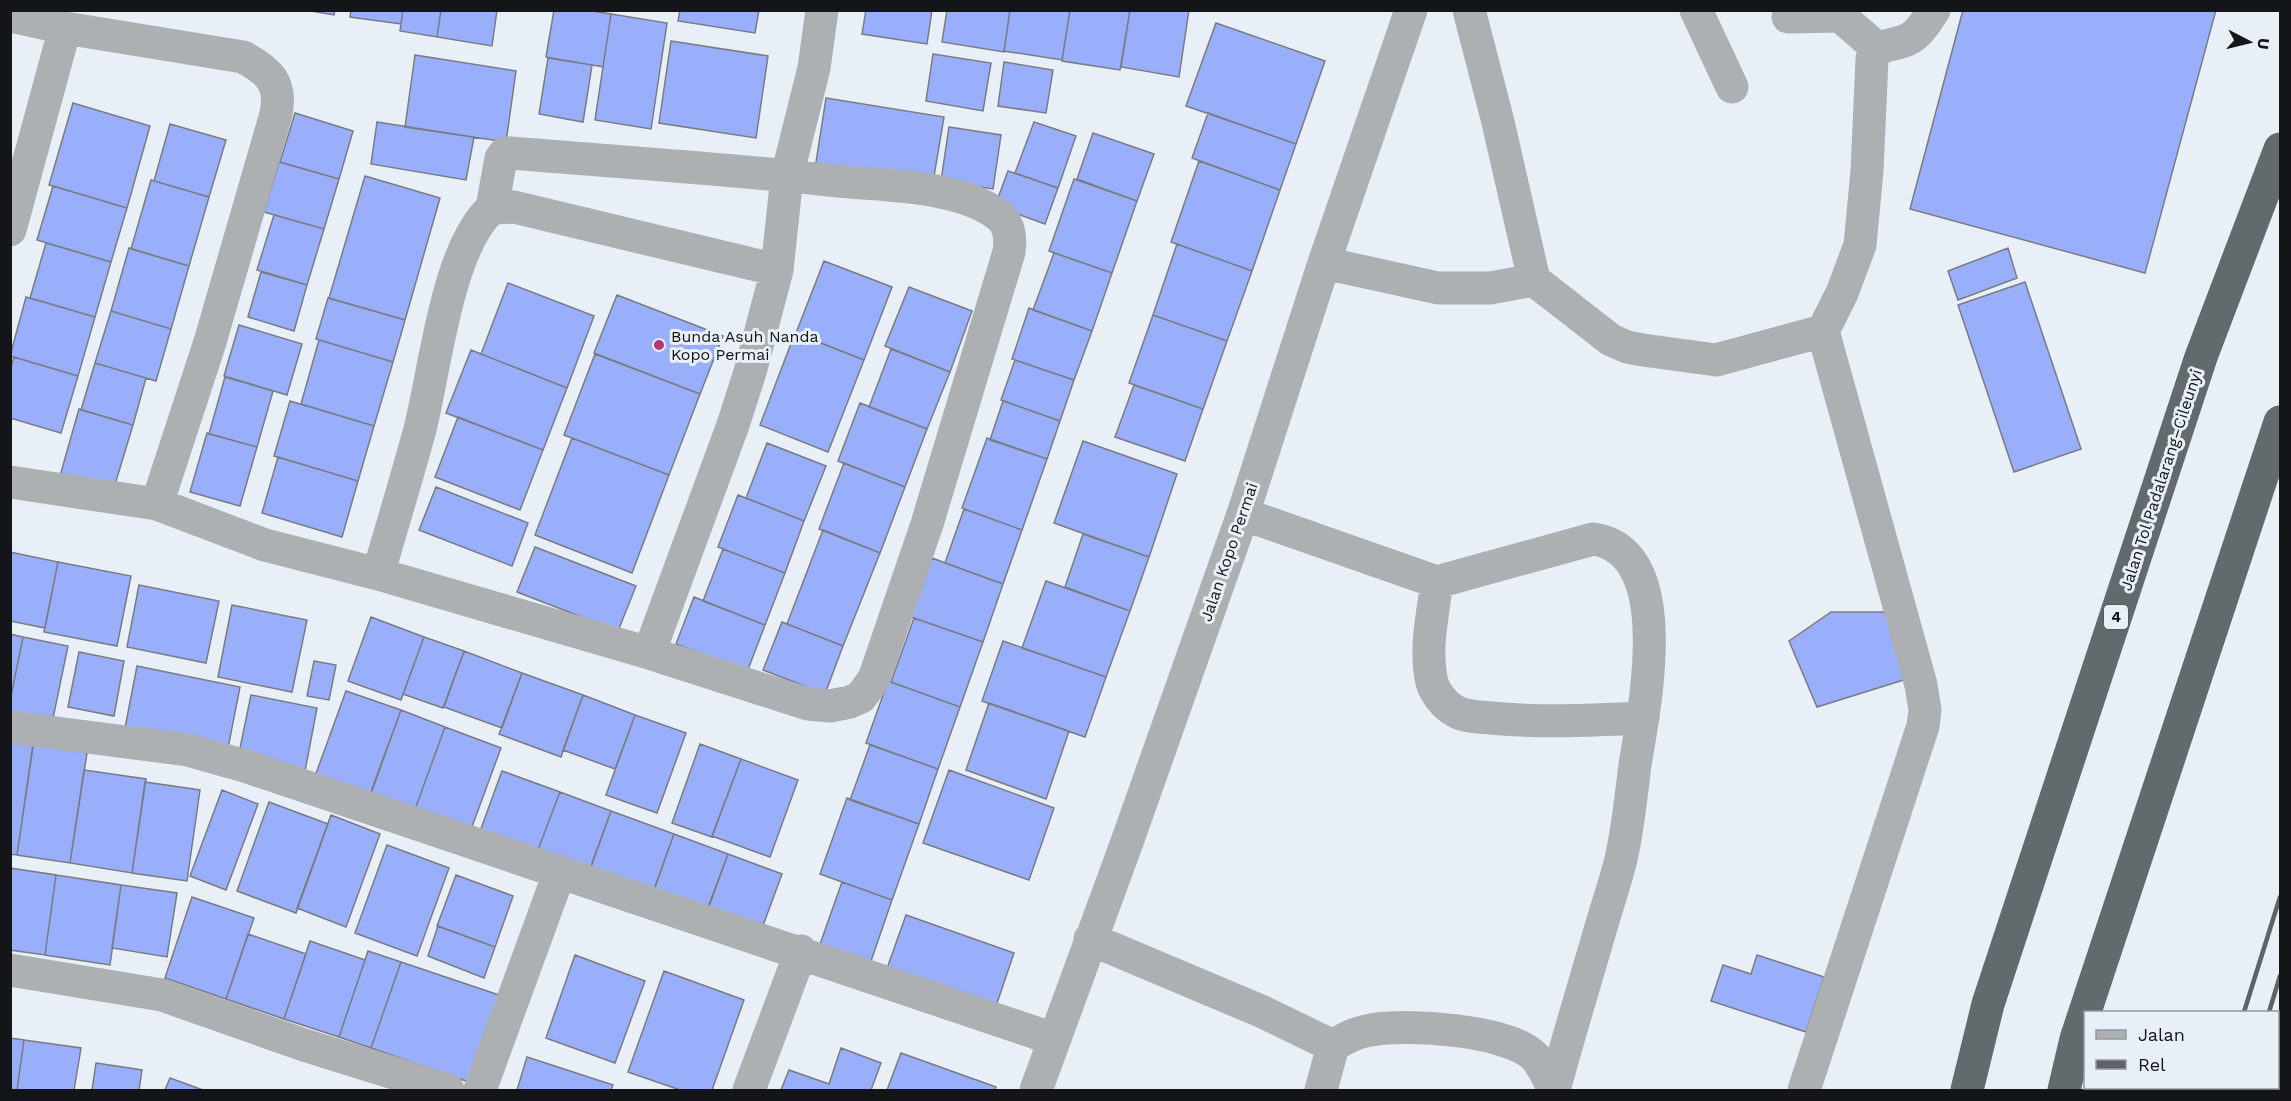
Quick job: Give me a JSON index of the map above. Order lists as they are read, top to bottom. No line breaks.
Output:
{"streets":{"highway":["Jalan Tol Padalarang–Cileunyi","4"],"street":["Jalan Kopo Permai"]},"places":["Bunda Asuh Nanda Kopo Permai"],"legend":["Jalan","Rel"],"north":"right"}
